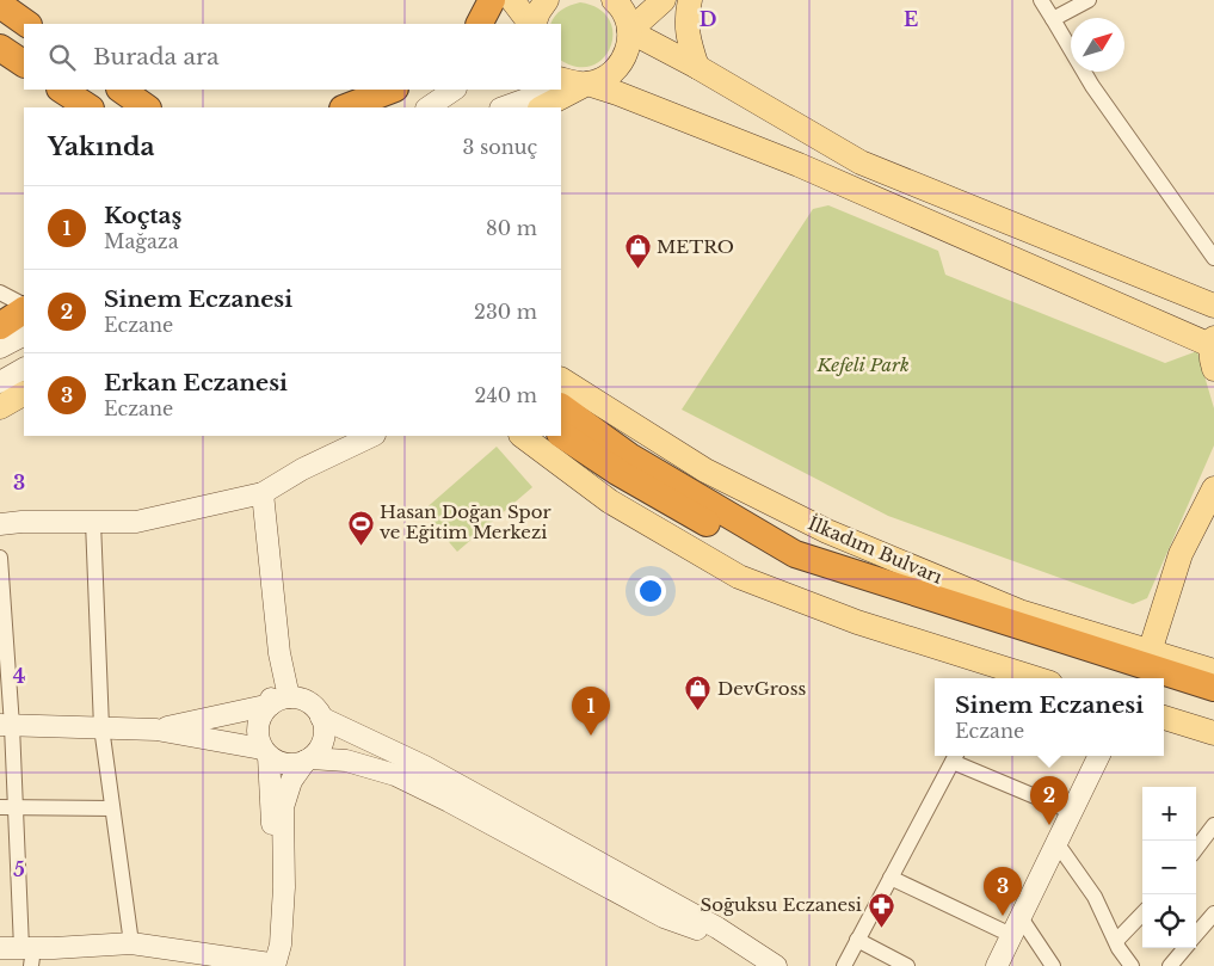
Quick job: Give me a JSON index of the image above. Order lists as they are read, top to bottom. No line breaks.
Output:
{"streets":{"highway":["İlkadım Bulvarı"]},"parks":["Kefeli Park"],"places":{"shop":["METRO","DevGross"],"sports":["Hasan Doğan Spor ve Eğitim Merkezi"],"pharmacy":["Soğuksu Eczanesi"]},"north":"top right","page":{"search":"Burada ara","heading":["Yakında","3 sonuç"],"list":[{"mark":"1","name":"Koçtaş","note":"Mağaza","value":"80 m"},{"mark":"2","name":"Sinem Eczanesi","note":"Eczane","value":"230 m"},{"mark":"3","name":"Erkan Eczanesi","note":"Eczane","value":"240 m"}],"popup":["Sinem Eczanesi","Eczane"],"pins":["1","2","3"],"map_buttons":["+","−"]},"grid":{"columns":["D","E"],"rows":["3","4","5"]}}
